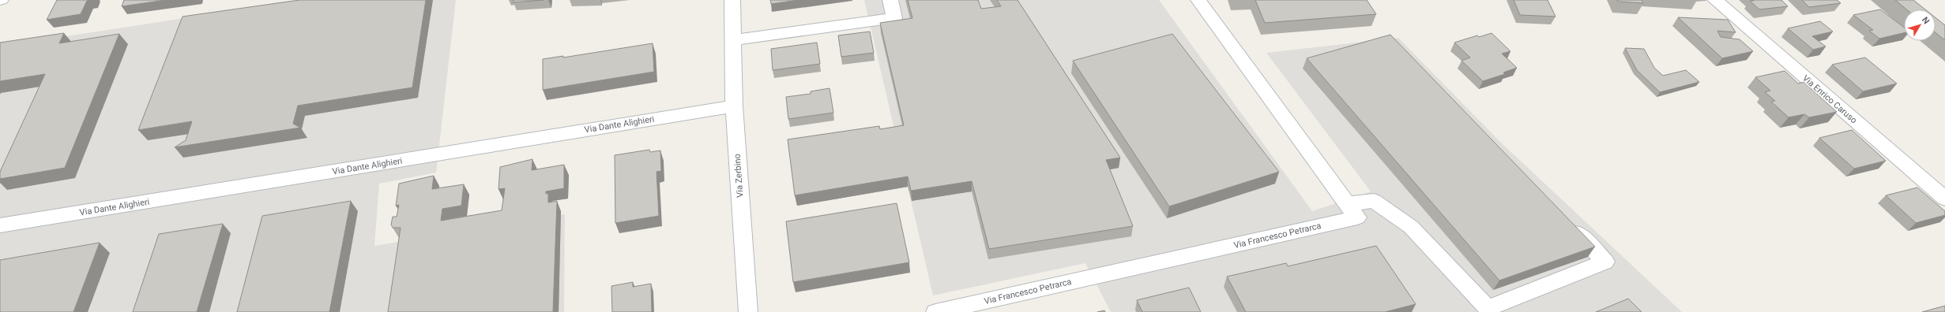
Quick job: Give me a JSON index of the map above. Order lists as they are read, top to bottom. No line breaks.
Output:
{"streets":{"street":["Via Enrico Caruso","Via Dante Alighieri","Via Zerbino","Via Francesco Petrarca"]},"crossings":[["Via Dante Alighieri","Via Zerbino"]],"north":"top right"}
